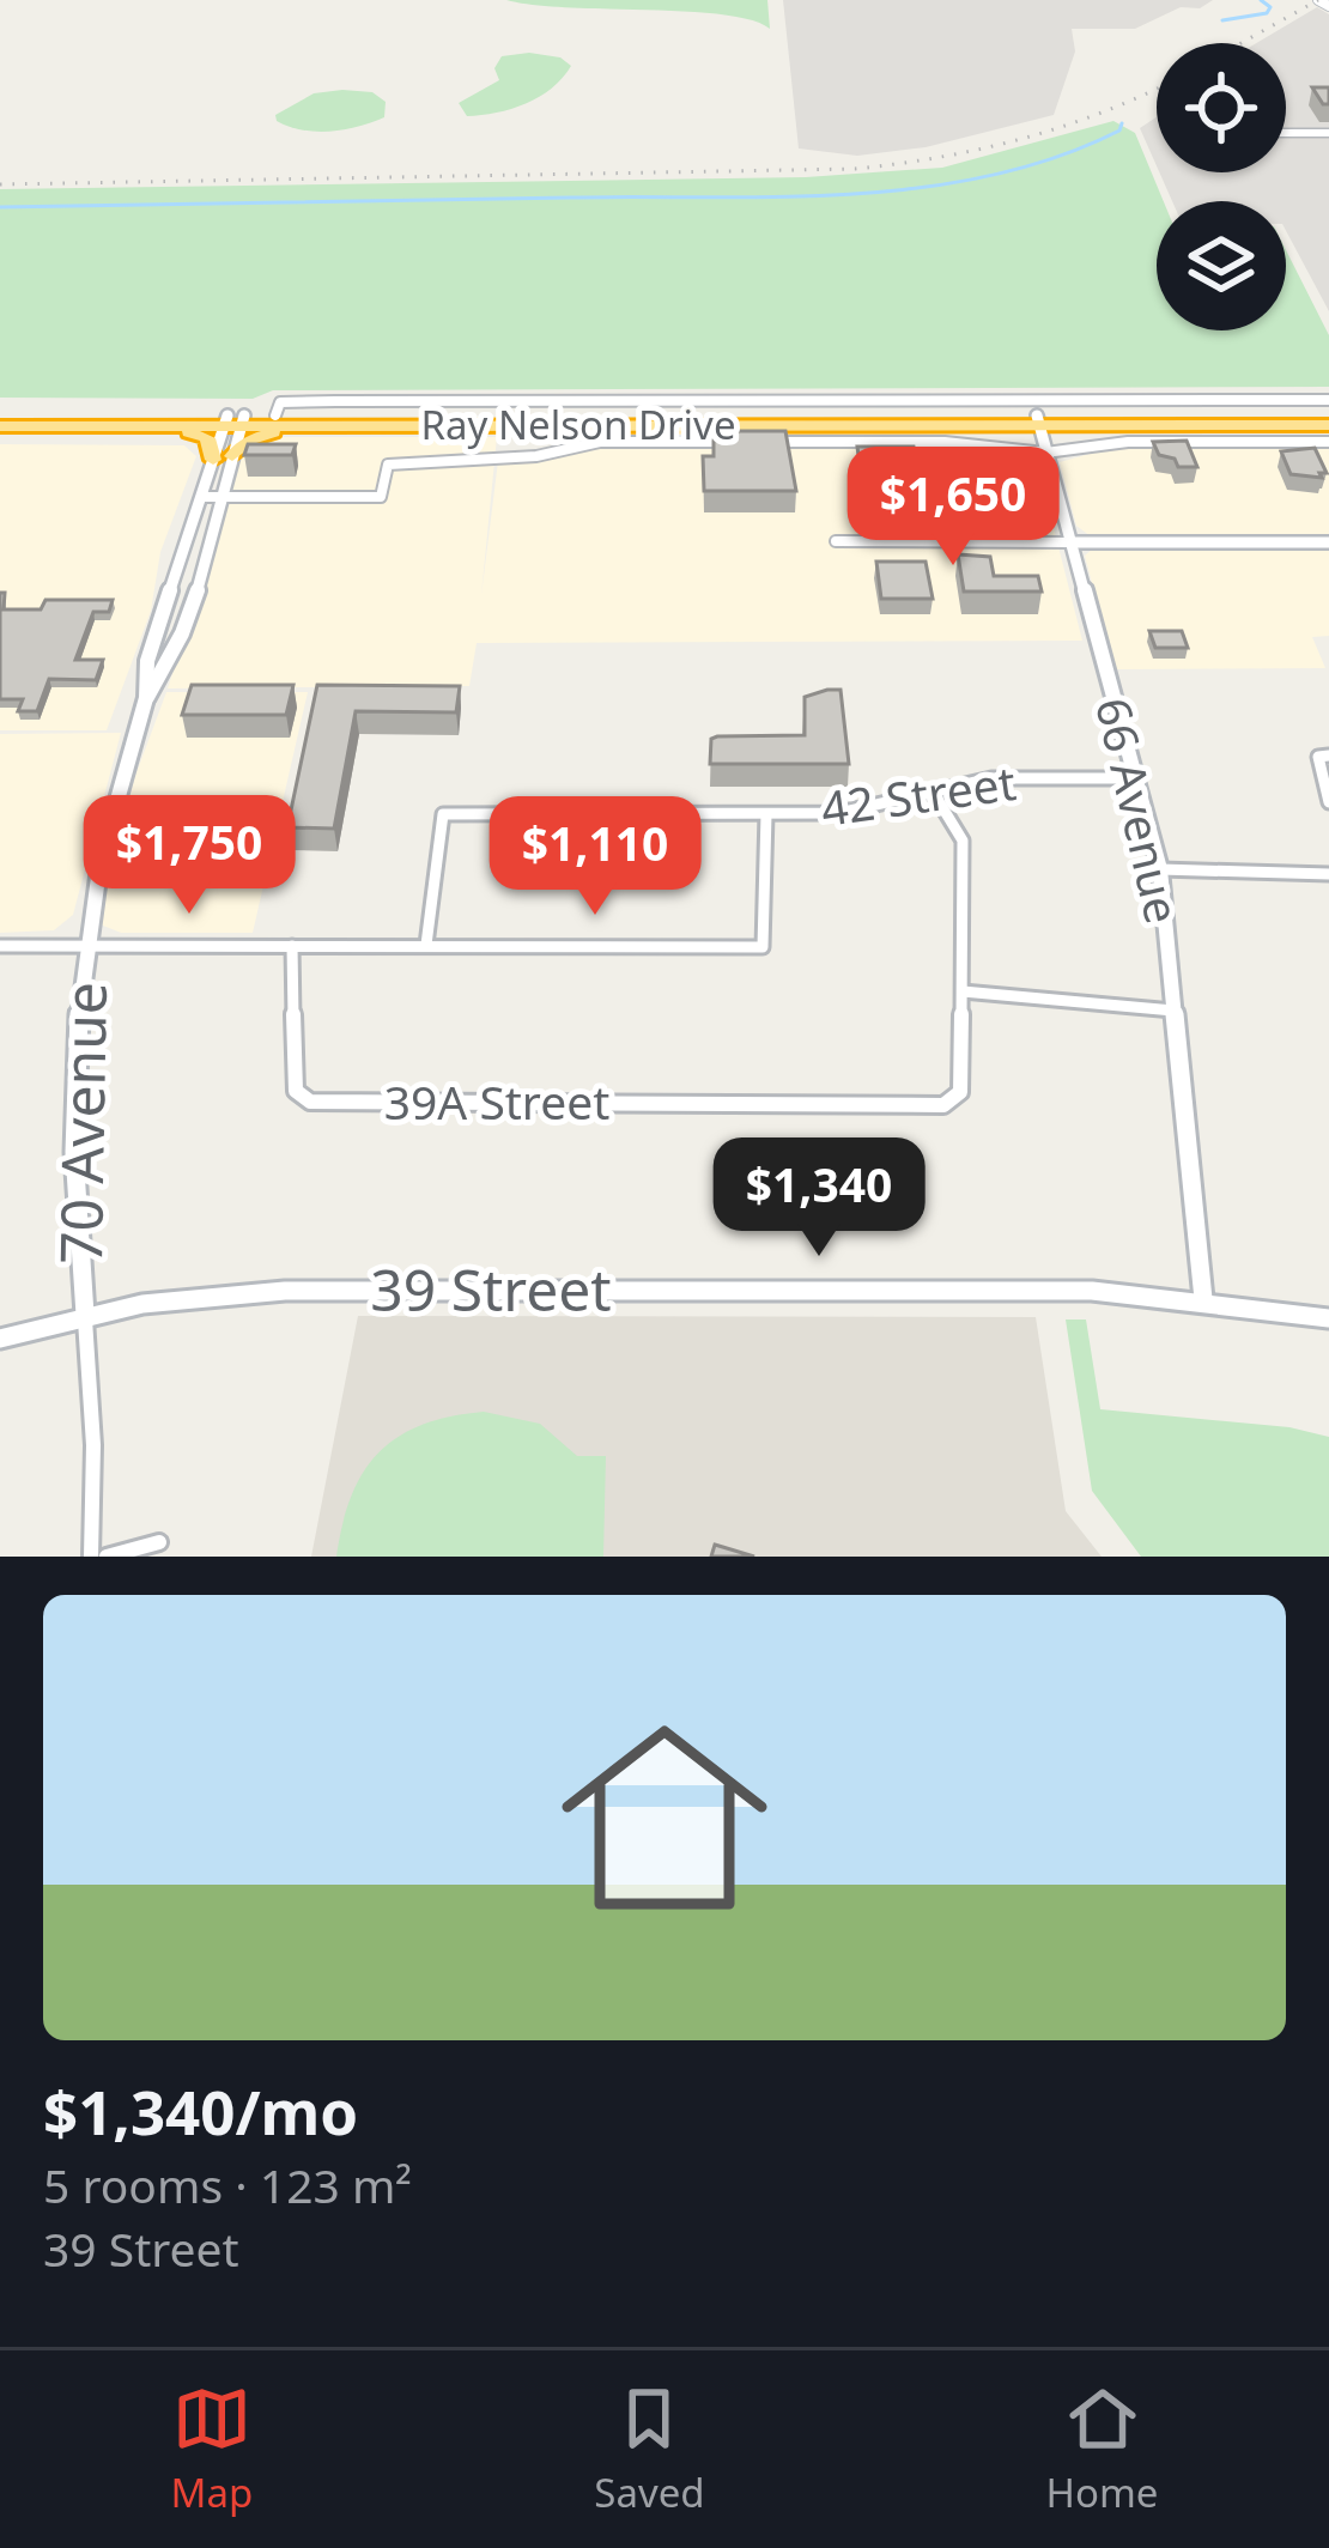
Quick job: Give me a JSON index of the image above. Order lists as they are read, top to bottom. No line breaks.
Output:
{"streets":{"highway":["Ray Nelson Drive"],"street":["42 Street","66 Avenue","39A Street","70 Avenue","39 Street"]},"crossings":[["Ray Nelson Drive","66 Avenue"],["Ray Nelson Drive","70 Avenue"],["42 Street","66 Avenue"],["66 Avenue","39 Street"],["70 Avenue","39 Street"]],"page":{"price":["$1,650","$1,750","$1,110","$1,340"],"list":[{"name":"$1,340/mo","note":"5 rooms · 123 m² · 39 Street"}],"tabs":["Map","Saved","Home"]}}
